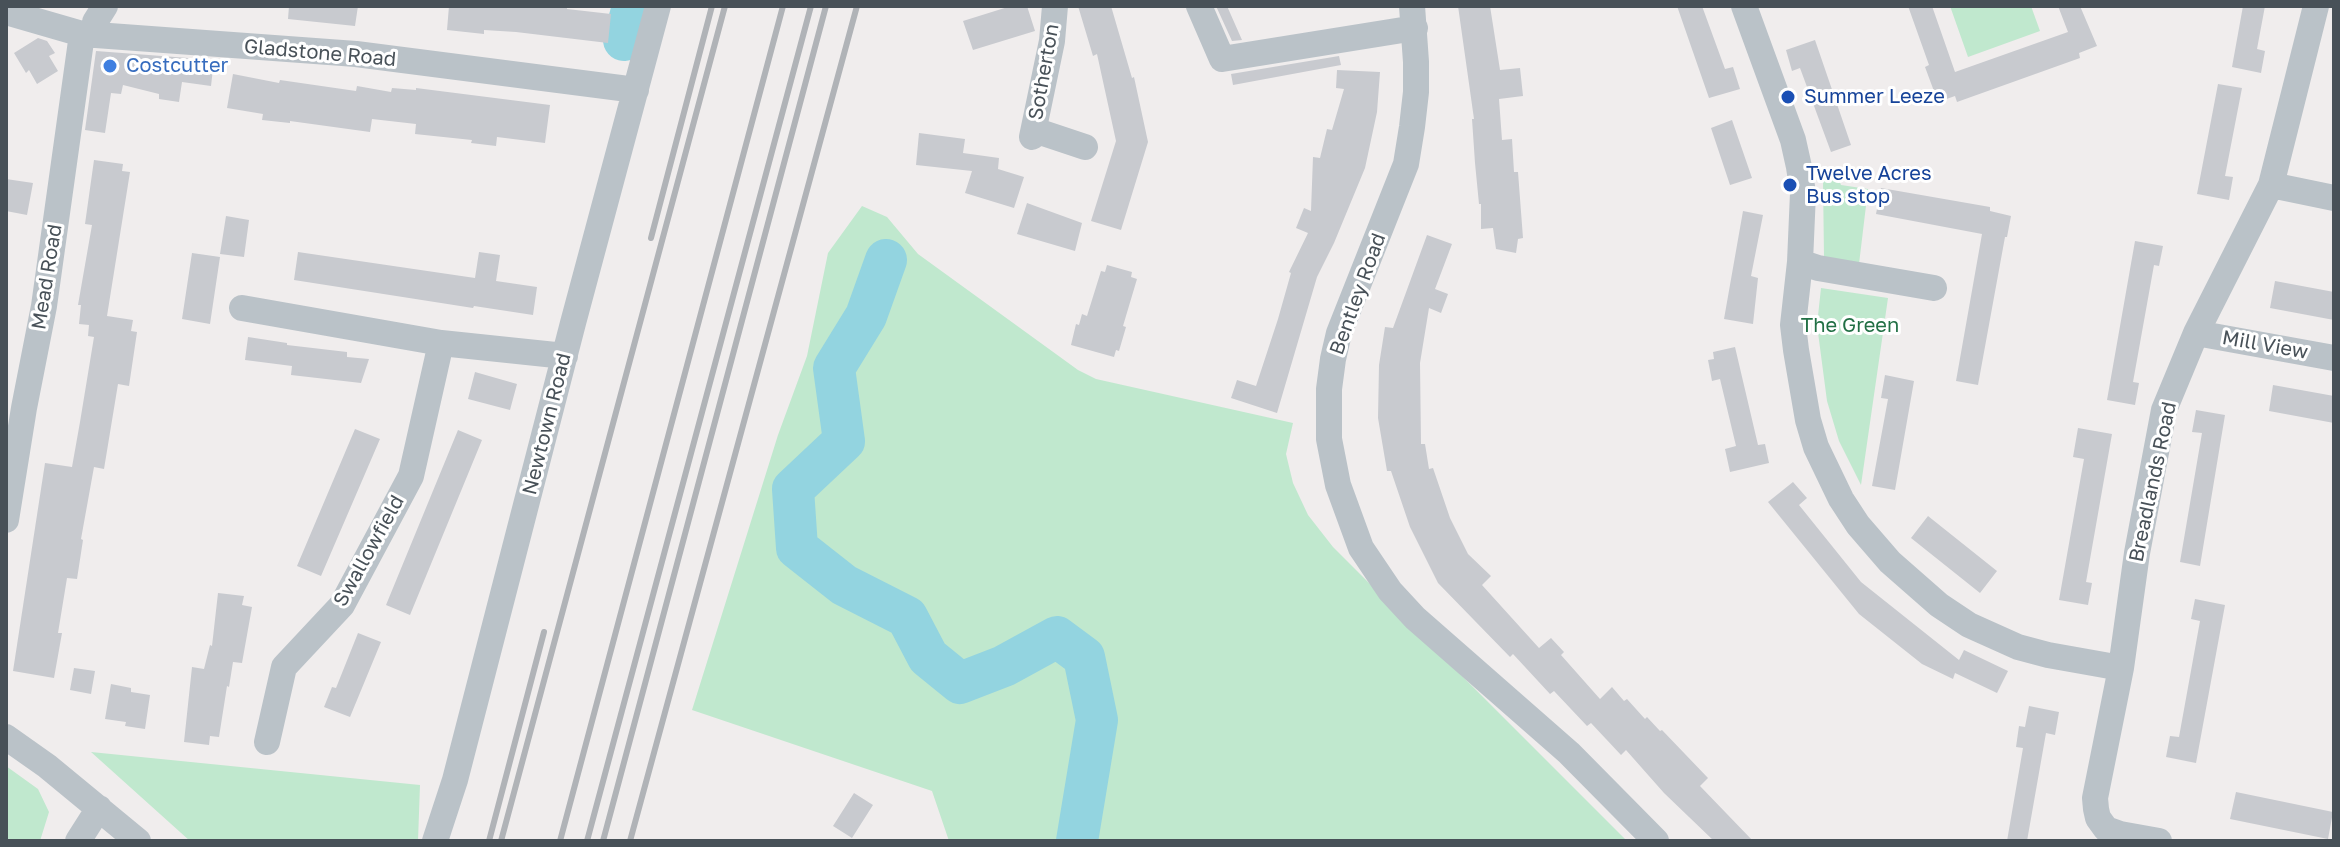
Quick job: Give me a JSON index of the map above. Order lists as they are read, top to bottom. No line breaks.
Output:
{"streets":{"street":["Gladstone Road","Sotherton","Mead Road","Bentley Road","Mill View","Newtown Road","Breadlands Road","Swallowfield"]},"crossings":[["Gladstone Road","Mead Road"],["Gladstone Road","Newtown Road"],["Mill View","Breadlands Road"]],"parks":["The Green"],"places":["Costcutter","Summer Leeze","Twelve Acres Bus stop"]}
